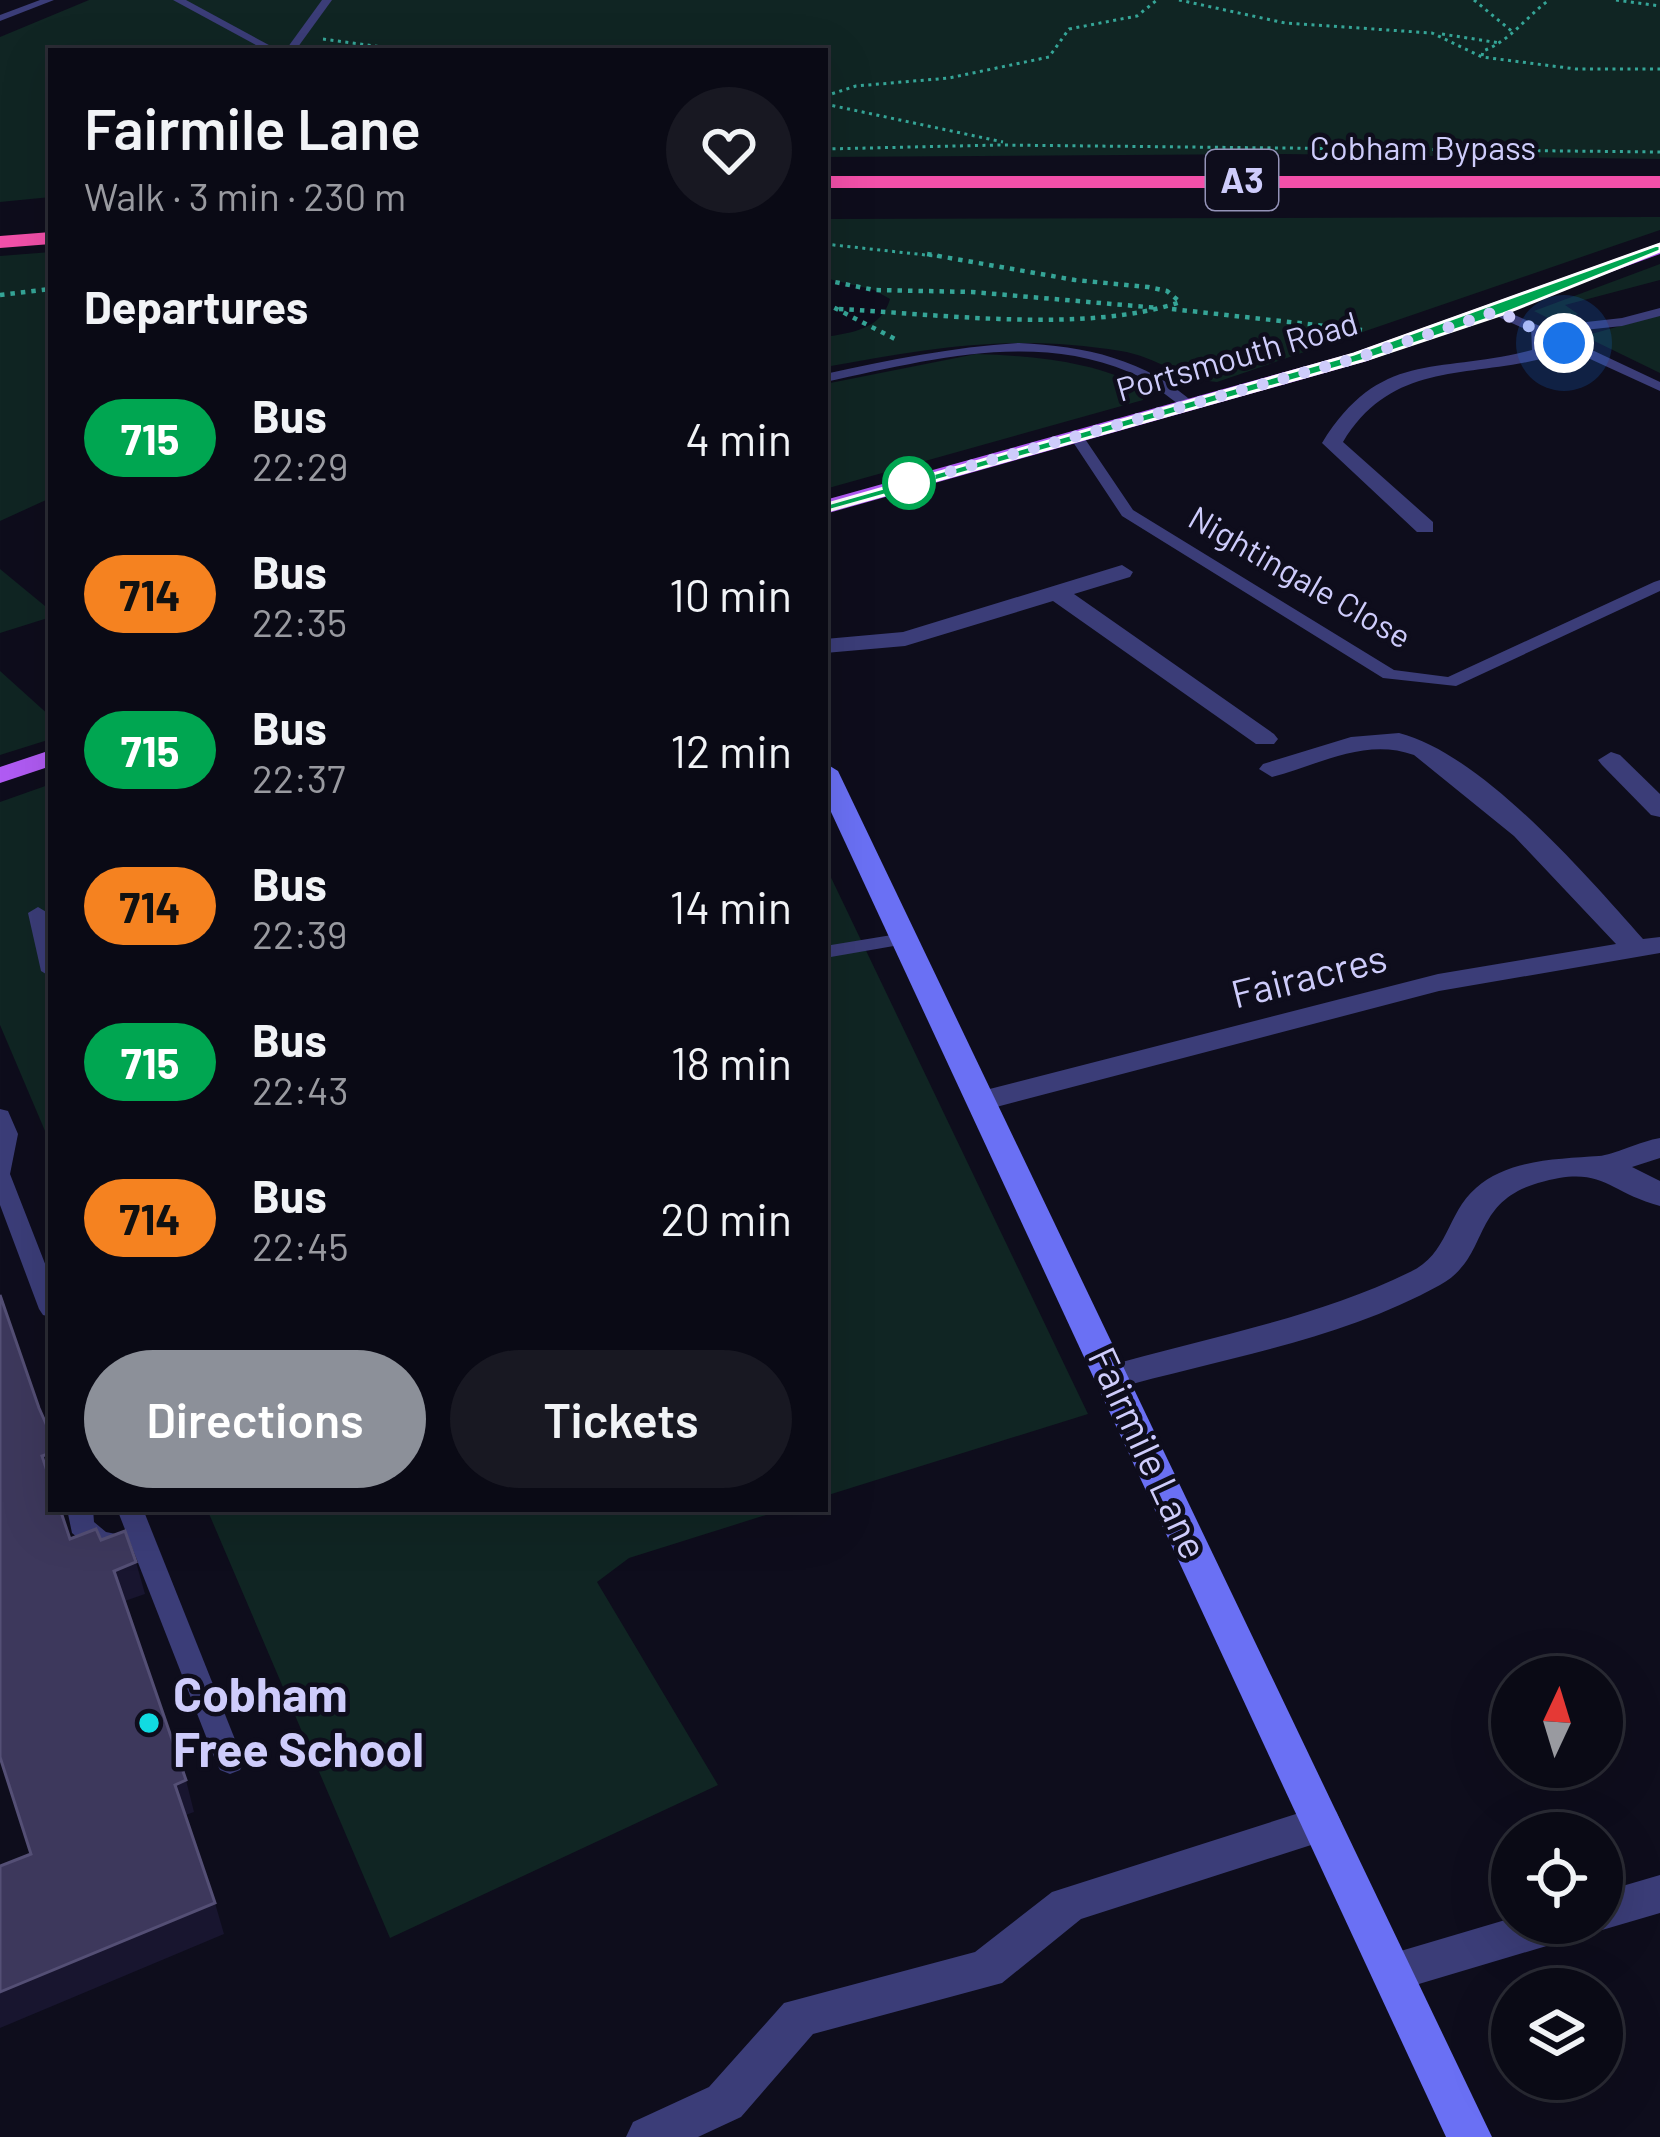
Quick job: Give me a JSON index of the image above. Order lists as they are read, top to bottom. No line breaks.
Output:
{"streets":{"highway":["Cobham Bypass","A3"],"main road":["Portsmouth Road"],"street":["Fairacres","Fairmile Lane"],"lane":["Nightingale Close"]},"crossings":[["Portsmouth Road","Nightingale Close"],["Fairacres","Fairmile Lane"]],"places":["Cobham Free School"],"lines":["bus line 715"],"north":"top","page":{"heading":[["Fairmile Lane","Walk · 3 min · 230 m"],"Departures"],"list":[{"mark":"715","name":"Bus","note":"22:29","value":"4 min"},{"mark":"714","name":"Bus","note":"22:35","value":"10 min"},{"mark":"715","name":"Bus","note":"22:37","value":"12 min"},{"mark":"714","name":"Bus","note":"22:39","value":"14 min"},{"mark":"715","name":"Bus","note":"22:43","value":"18 min"},{"mark":"714","name":"Bus","note":"22:45","value":"20 min"}],"buttons":["Directions","Tickets"]}}
